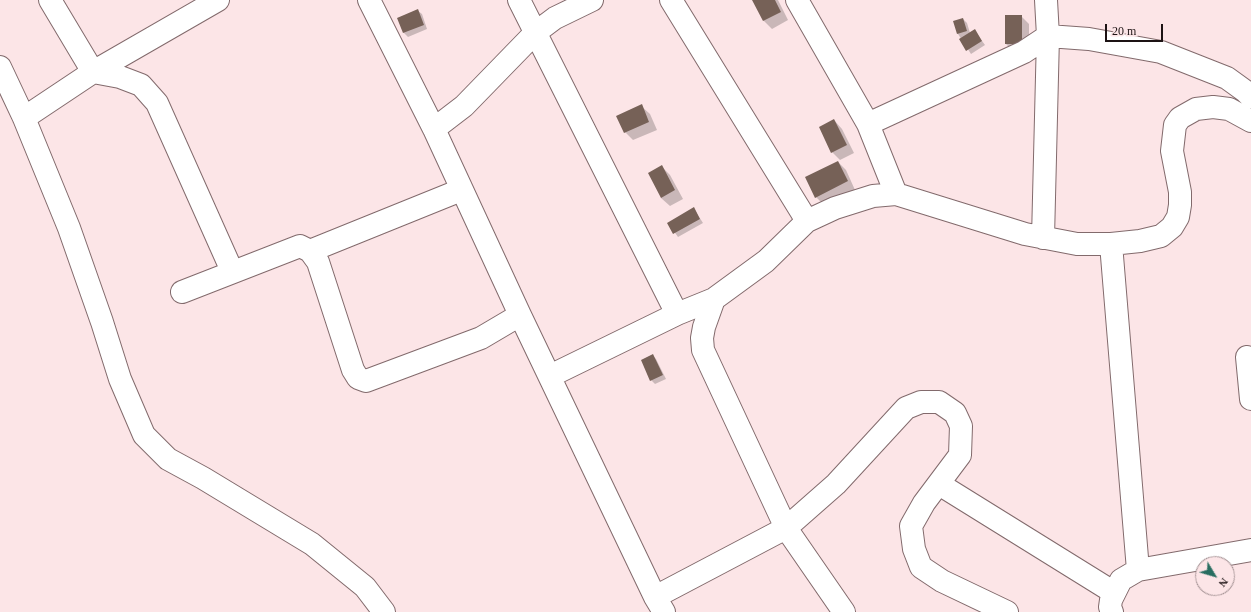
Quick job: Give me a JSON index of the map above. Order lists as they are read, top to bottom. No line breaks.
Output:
{"scale_bar":"20 m","north":"bottom right"}
